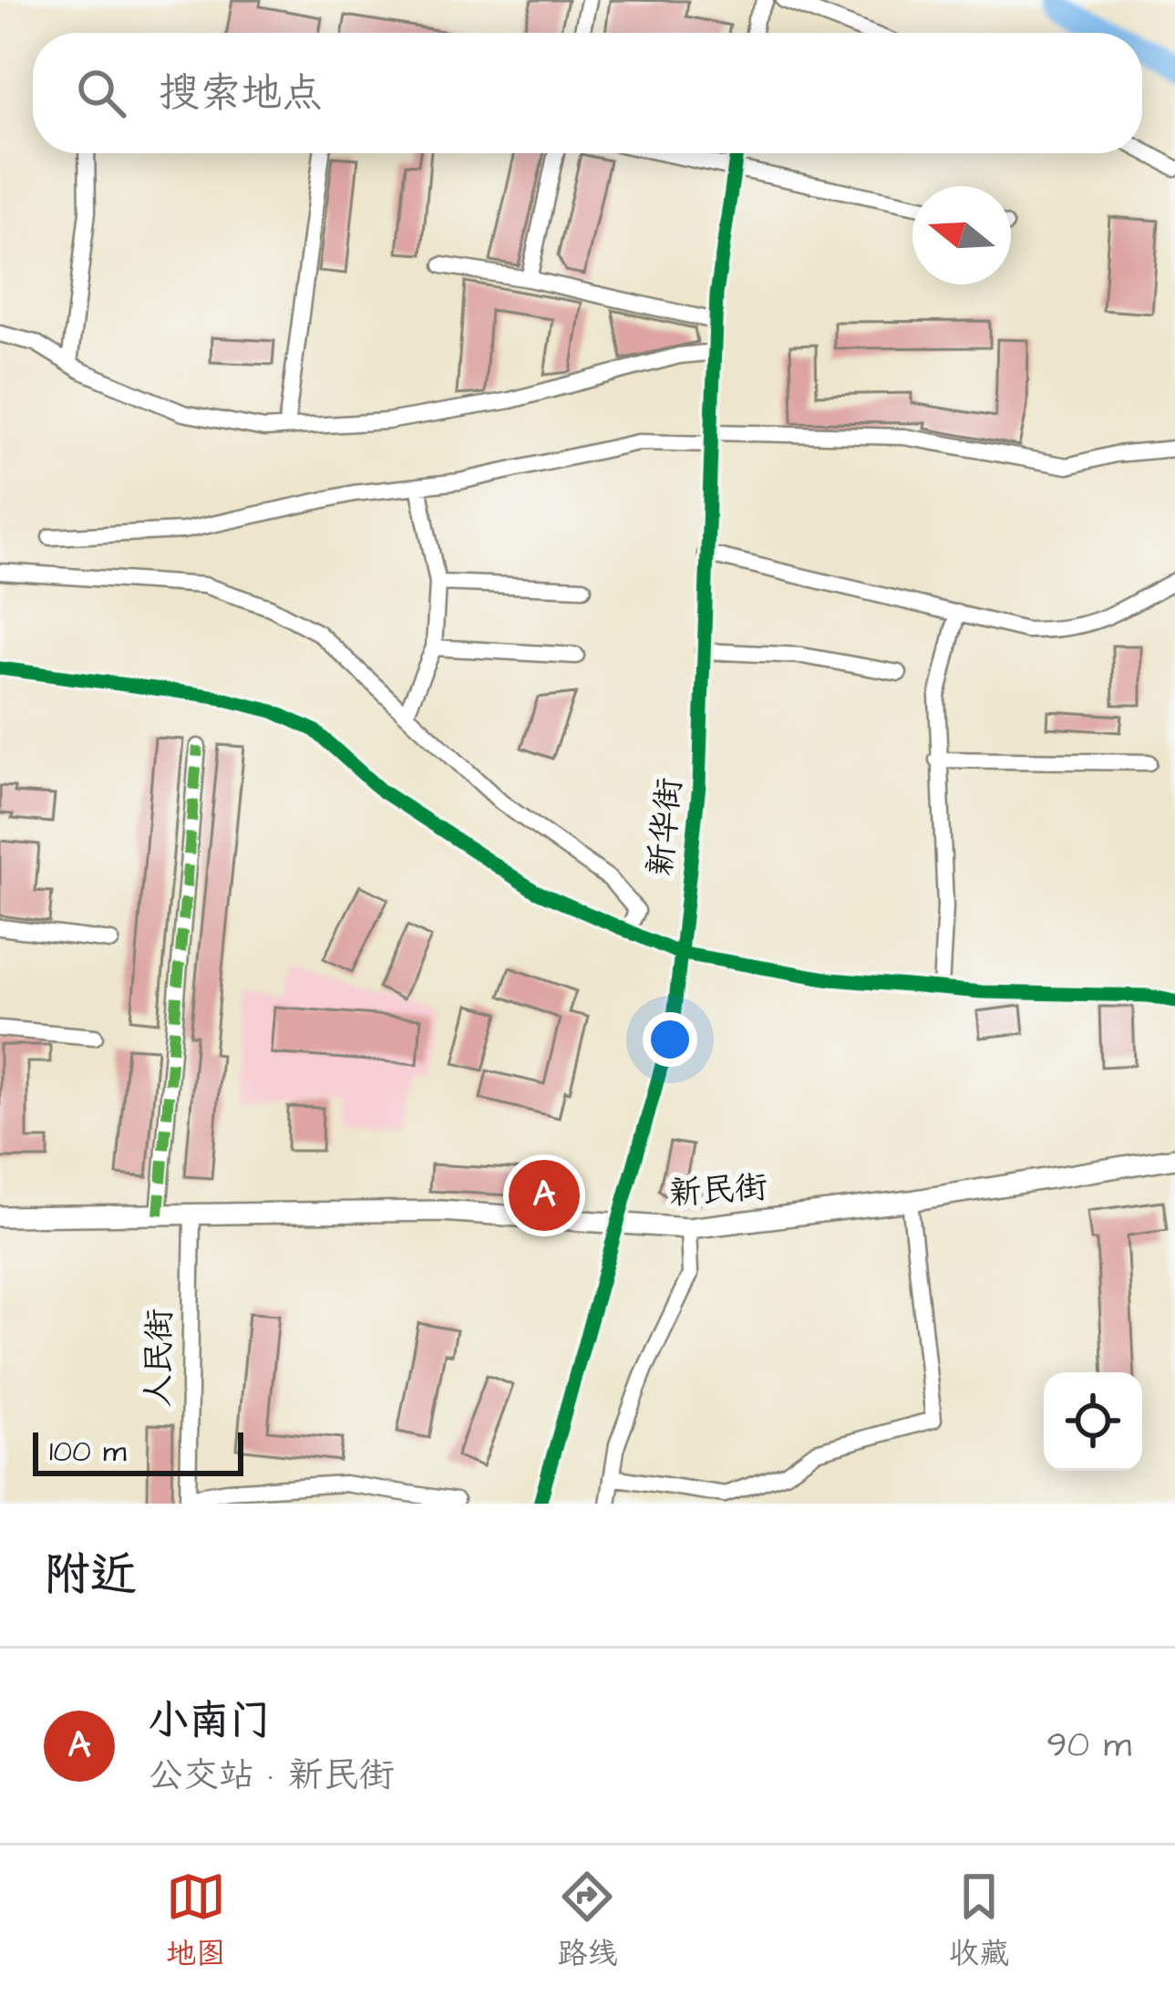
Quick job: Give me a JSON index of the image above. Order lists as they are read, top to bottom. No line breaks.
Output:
{"streets":{"main road":["新民街"],"street":["新华街","人民街"]},"crossings":[["新华街","新民街"],["新民街","人民街"]],"scale_bar":"100 m","north":"left","page":{"search":"搜索地点","pins":"A","scale":"100 m","heading":"附近","list":[{"mark":"A","name":"小南门","note":"公交站 · 新民街","value":"90 m"}],"nav":["地图","路线","收藏"]}}
